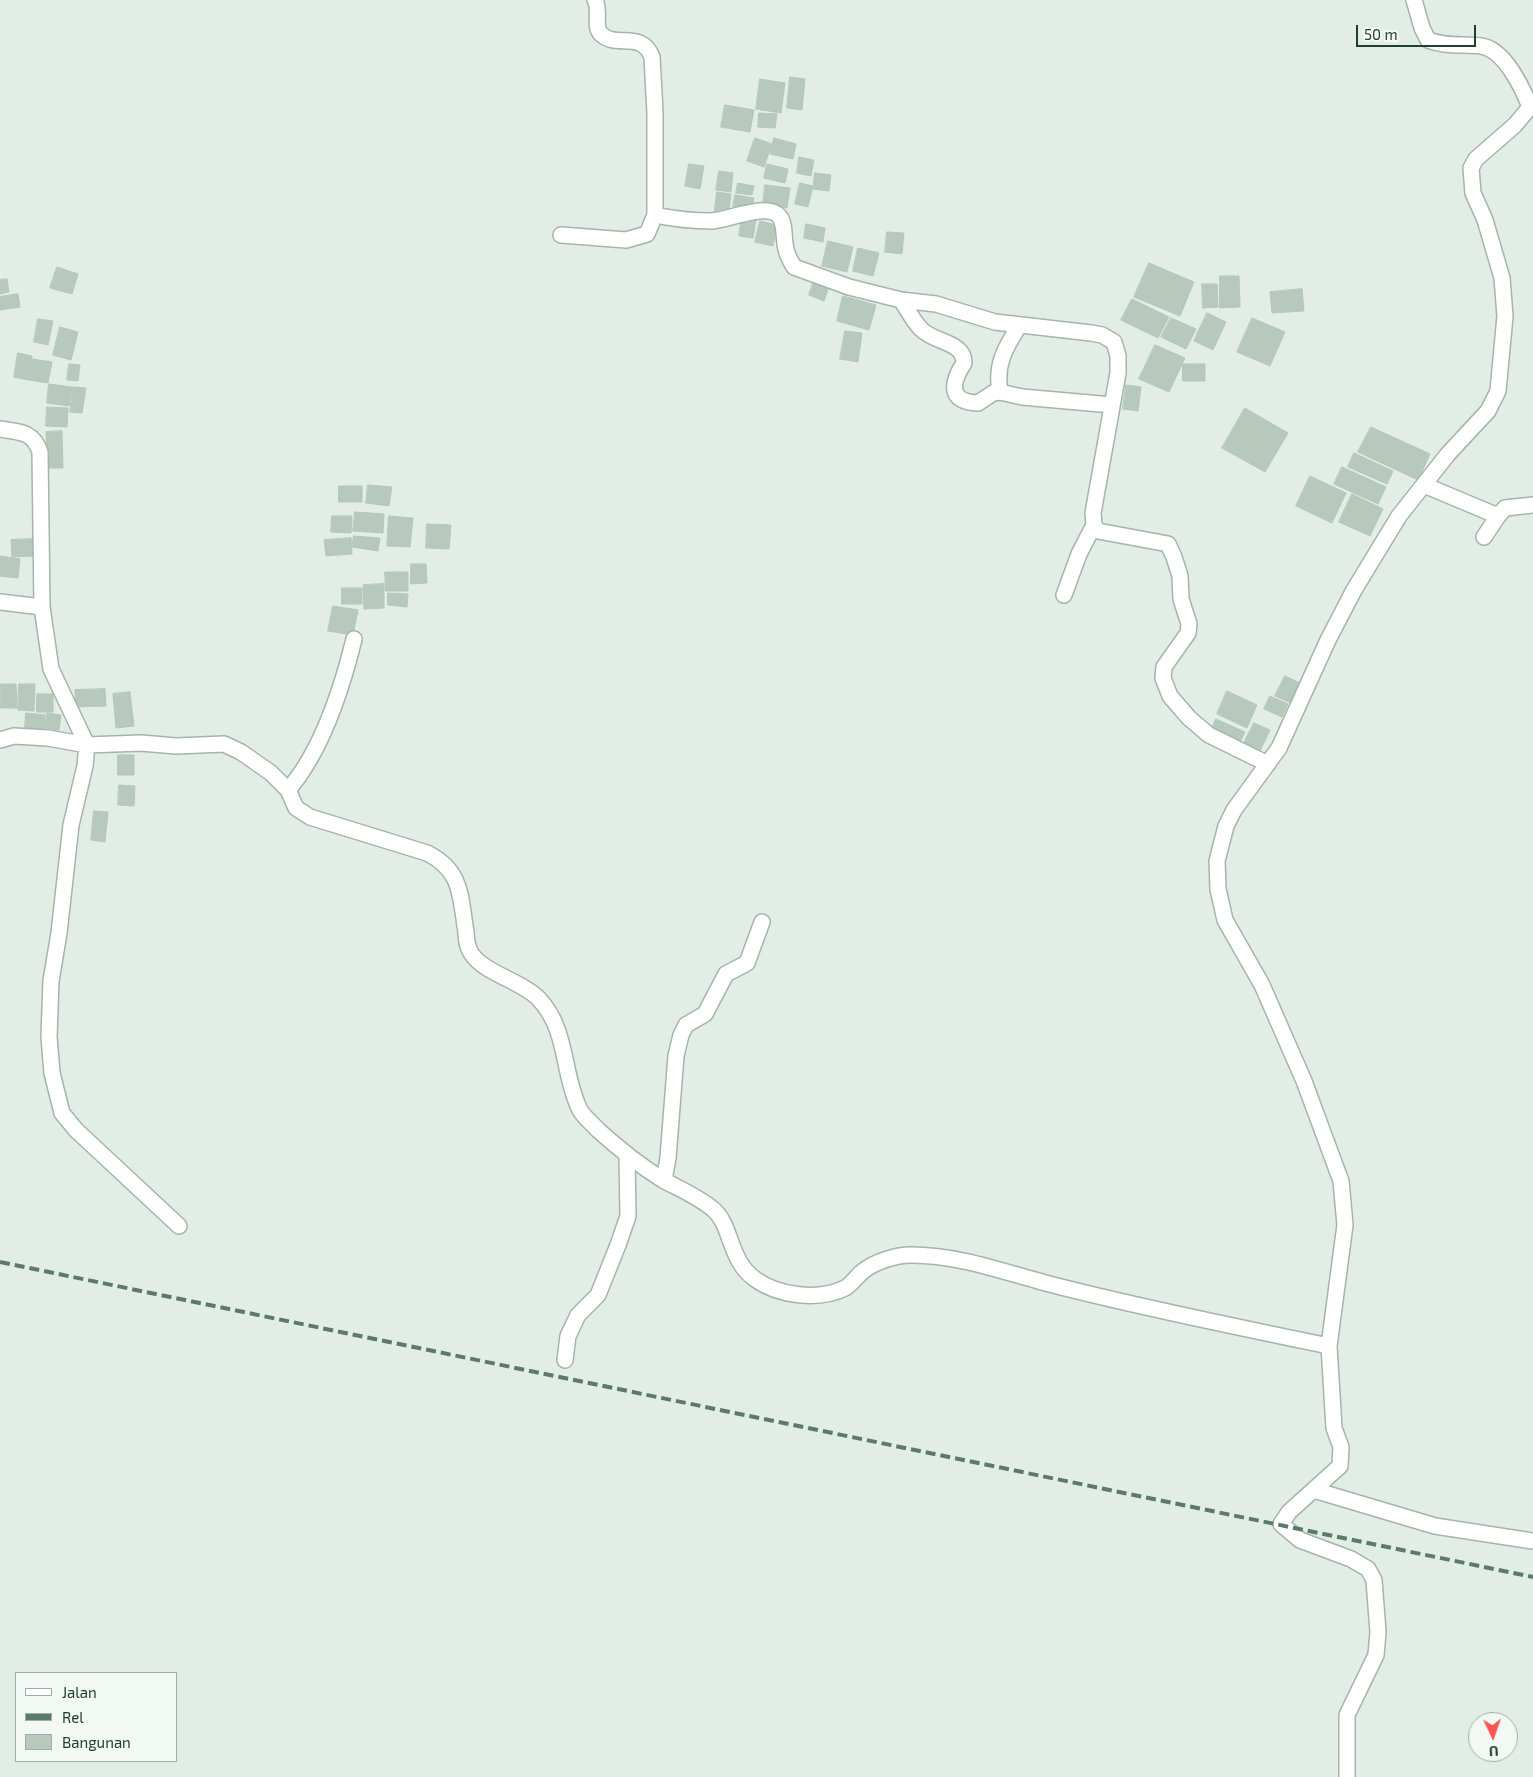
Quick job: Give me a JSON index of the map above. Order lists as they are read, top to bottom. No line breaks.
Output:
{"legend":["Jalan","Rel","Bangunan"],"scale_bar":"50 m","north":"bottom"}
